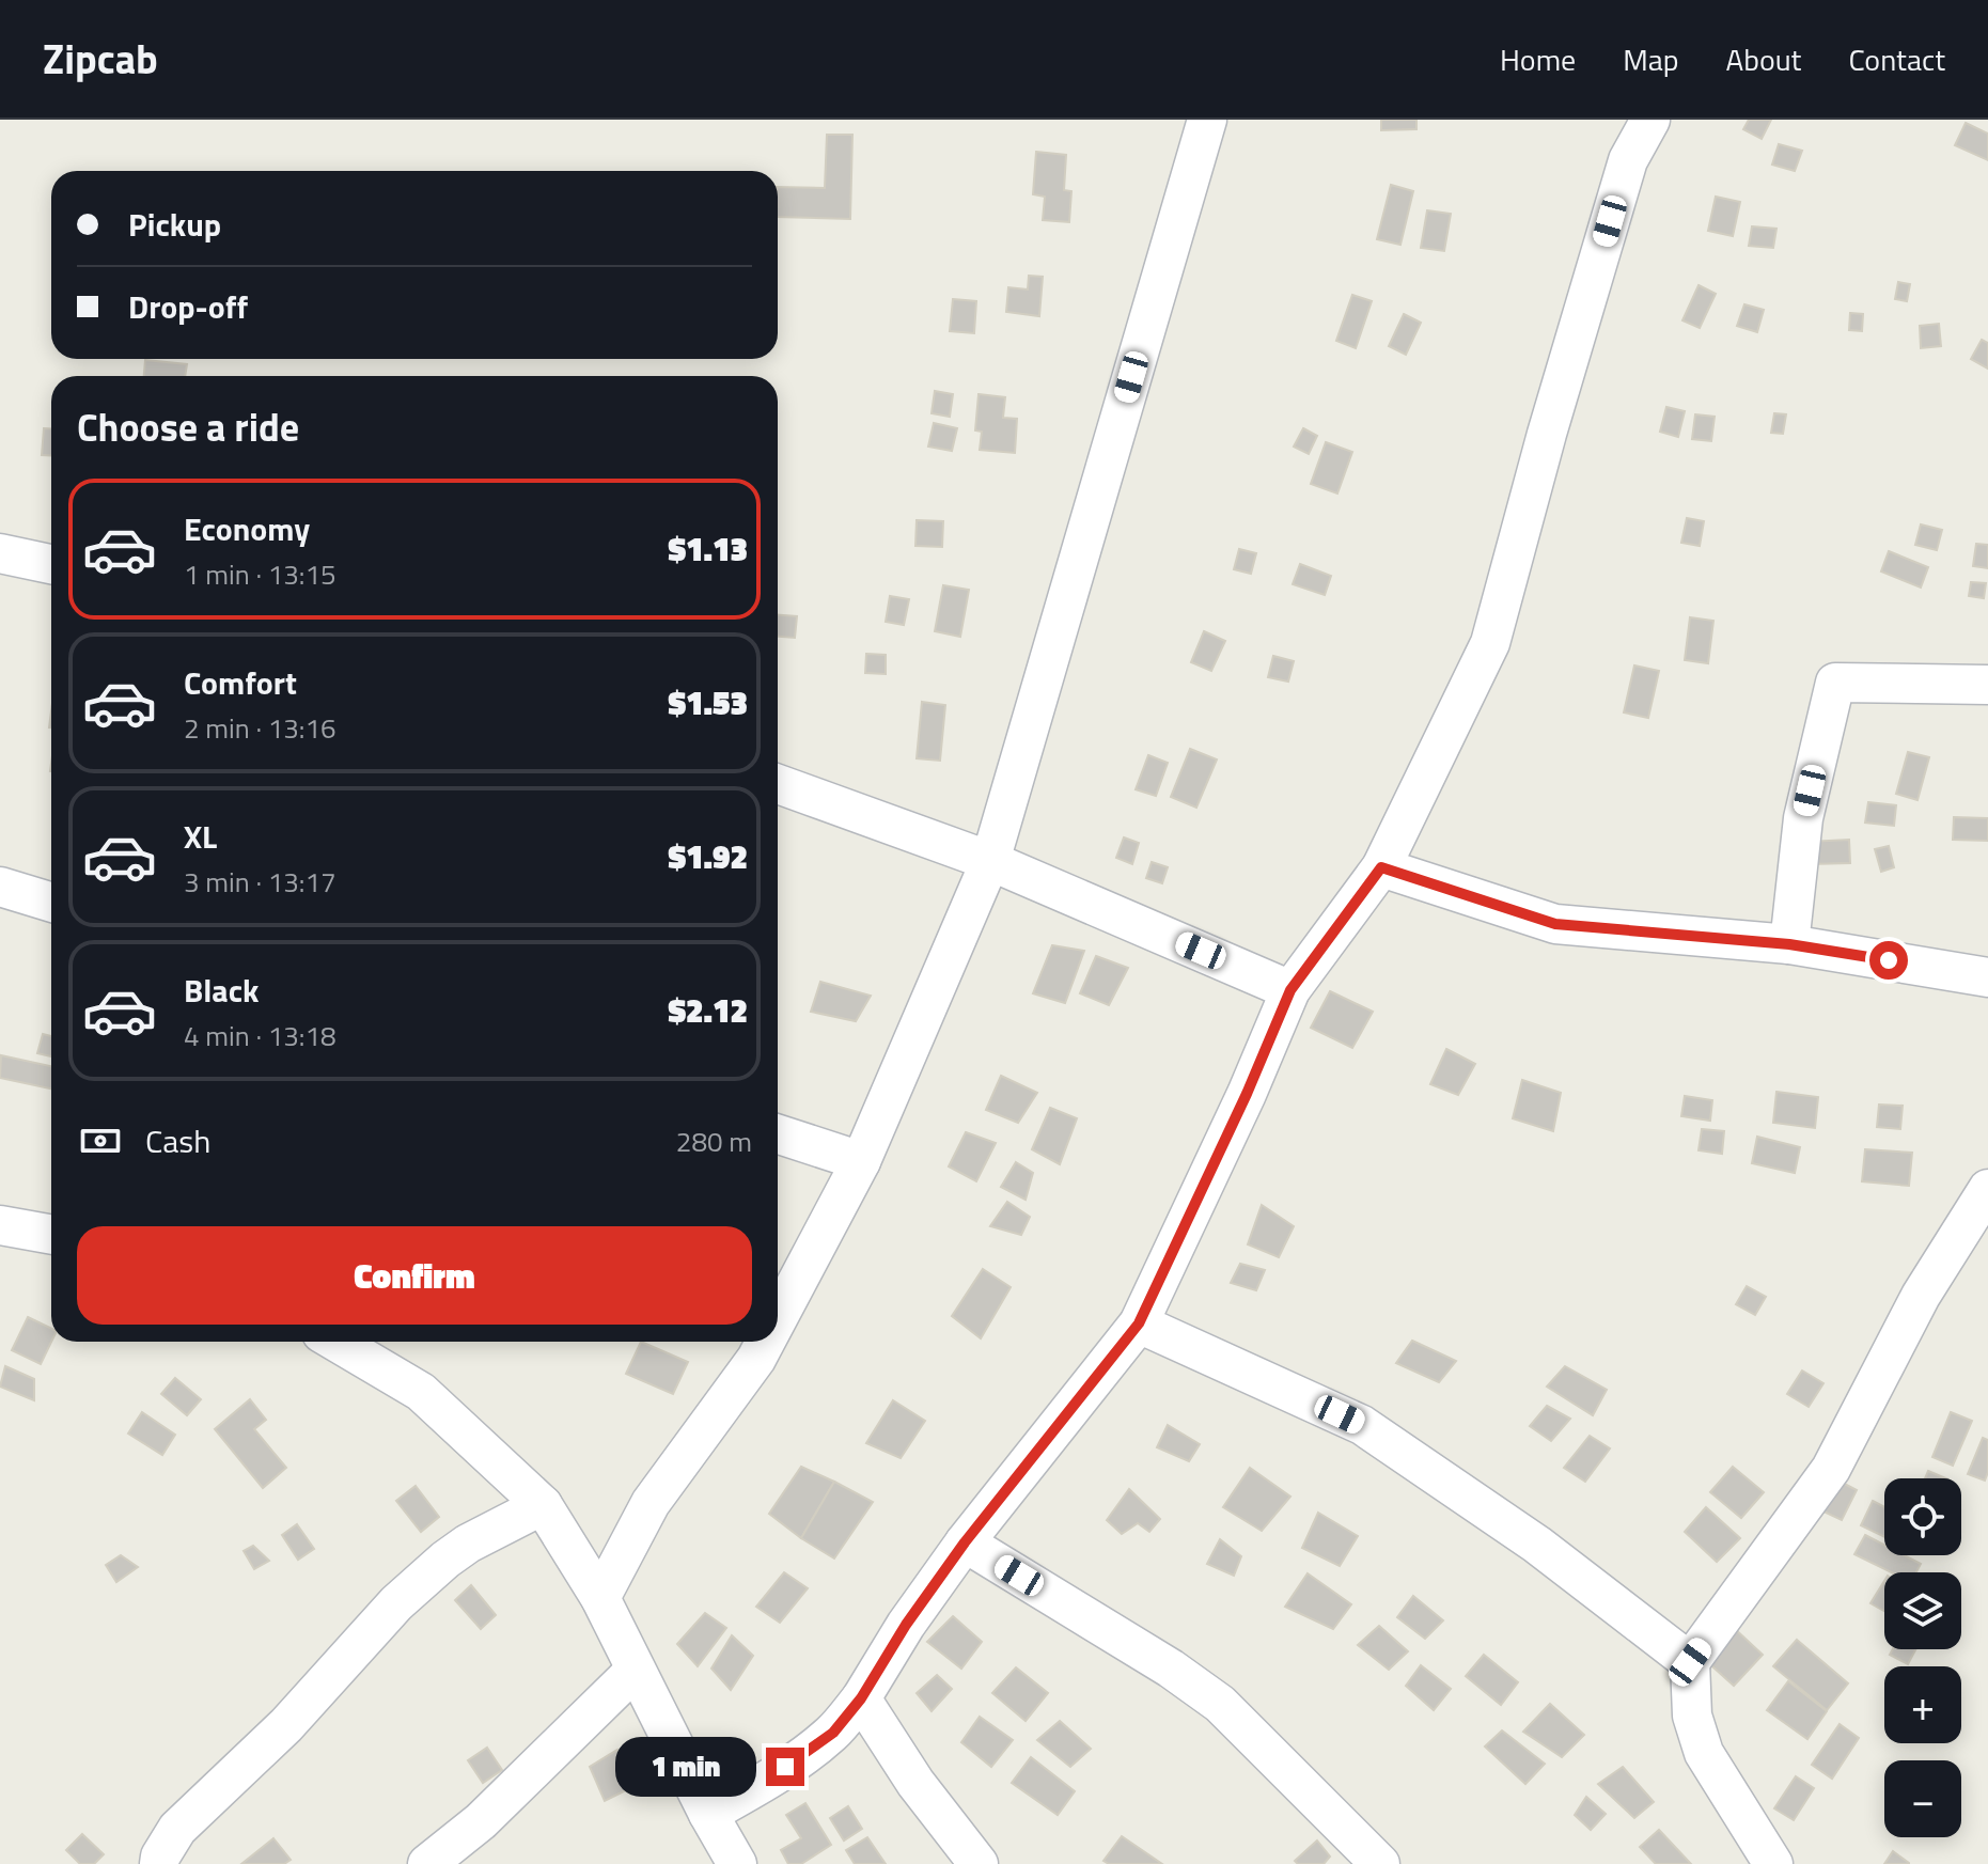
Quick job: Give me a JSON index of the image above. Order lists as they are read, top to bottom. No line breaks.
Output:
{"page":{"header":"Zipcab","nav":["Home","Map","About","Contact"],"banner":["Pickup","Drop-off"],"heading":"Choose a ride","list":[{"name":"Economy","note":"1 min · 13:15","value":"$1.13"},{"name":"Comfort","note":"2 min · 13:16","value":"$1.53"},{"name":"XL","note":"3 min · 13:17","value":"$1.92"},{"name":"Black","note":"4 min · 13:18","value":"$2.12"}],"pay":["Cash","280 m"],"buttons":"Confirm","map_buttons":["+","−"],"bubble":"1 min"}}
